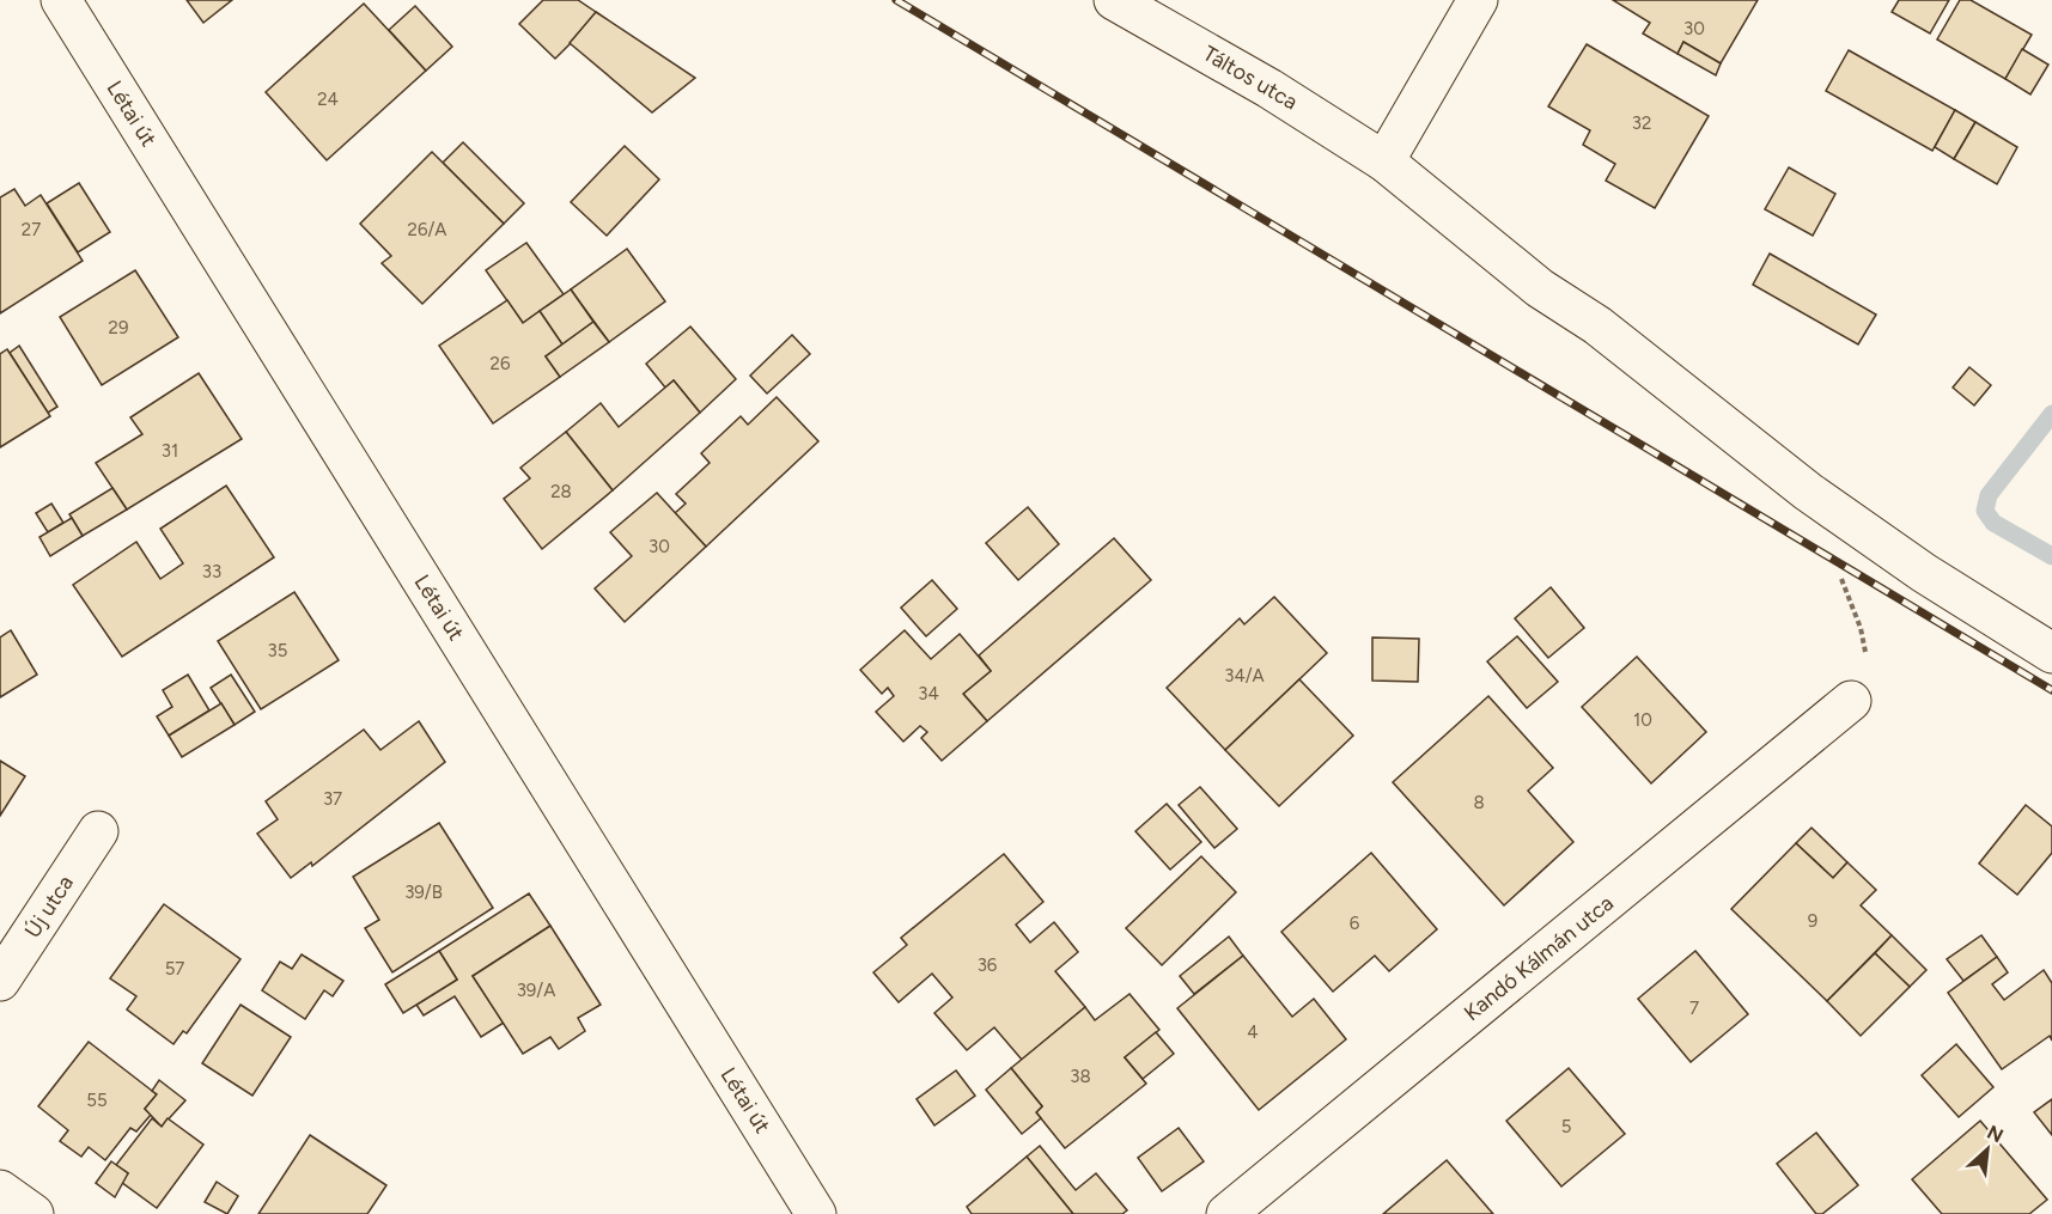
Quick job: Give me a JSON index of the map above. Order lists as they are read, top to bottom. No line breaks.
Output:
{"streets":{"street":["Táltos utca","Létai út","Új utca","Kandó Kálmán utca"]},"house_numbers":["30","24","32","27","26/A","29","26","31","28","30","33","35","34/A","34","10","37","8","39/B","9","6","36","57","39/A","7","4","38","55","5"],"north":"top right"}
